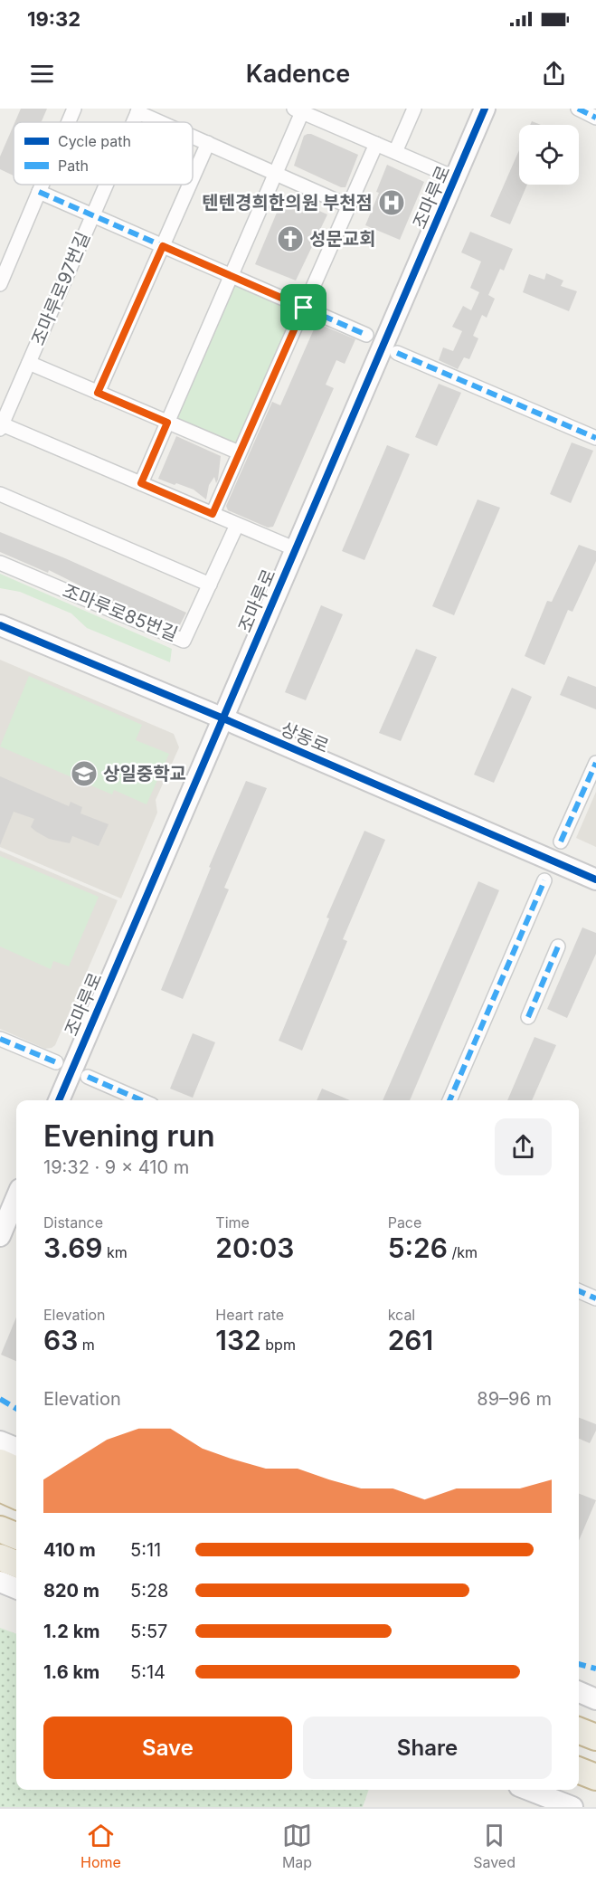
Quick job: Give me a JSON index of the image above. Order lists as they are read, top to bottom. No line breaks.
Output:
{"streets":{"street":["조마루로","조마루로97번길","조마루로85번길","상동로"]},"crossings":[["조마루로","상동로"]],"places":{"hospital":["텐텐경희한의원 부천점"],"church":["성문교회"],"school or university":["상일중학교"]},"legend":["Cycle path","Path"],"page":{"status":"19:32","header":"Kadence","heading":["Evening run","19:32 · 9 × 410 m"],"stats":[["Distance","3.69 km"],["Time","20:03"],["Pace","5:26 /km"],["Elevation","63 m"],["Heart rate","132 bpm"],["kcal","261"]],"chart":["Elevation","89–96 m"],"list":[{"name":"410 m","note":"5:11"},{"name":"820 m","note":"5:28"},{"name":"1.2 km","note":"5:57"},{"name":"1.6 km","note":"5:14"}],"buttons":["Save","Share"],"tabs":["Home","Map","Saved"]}}
